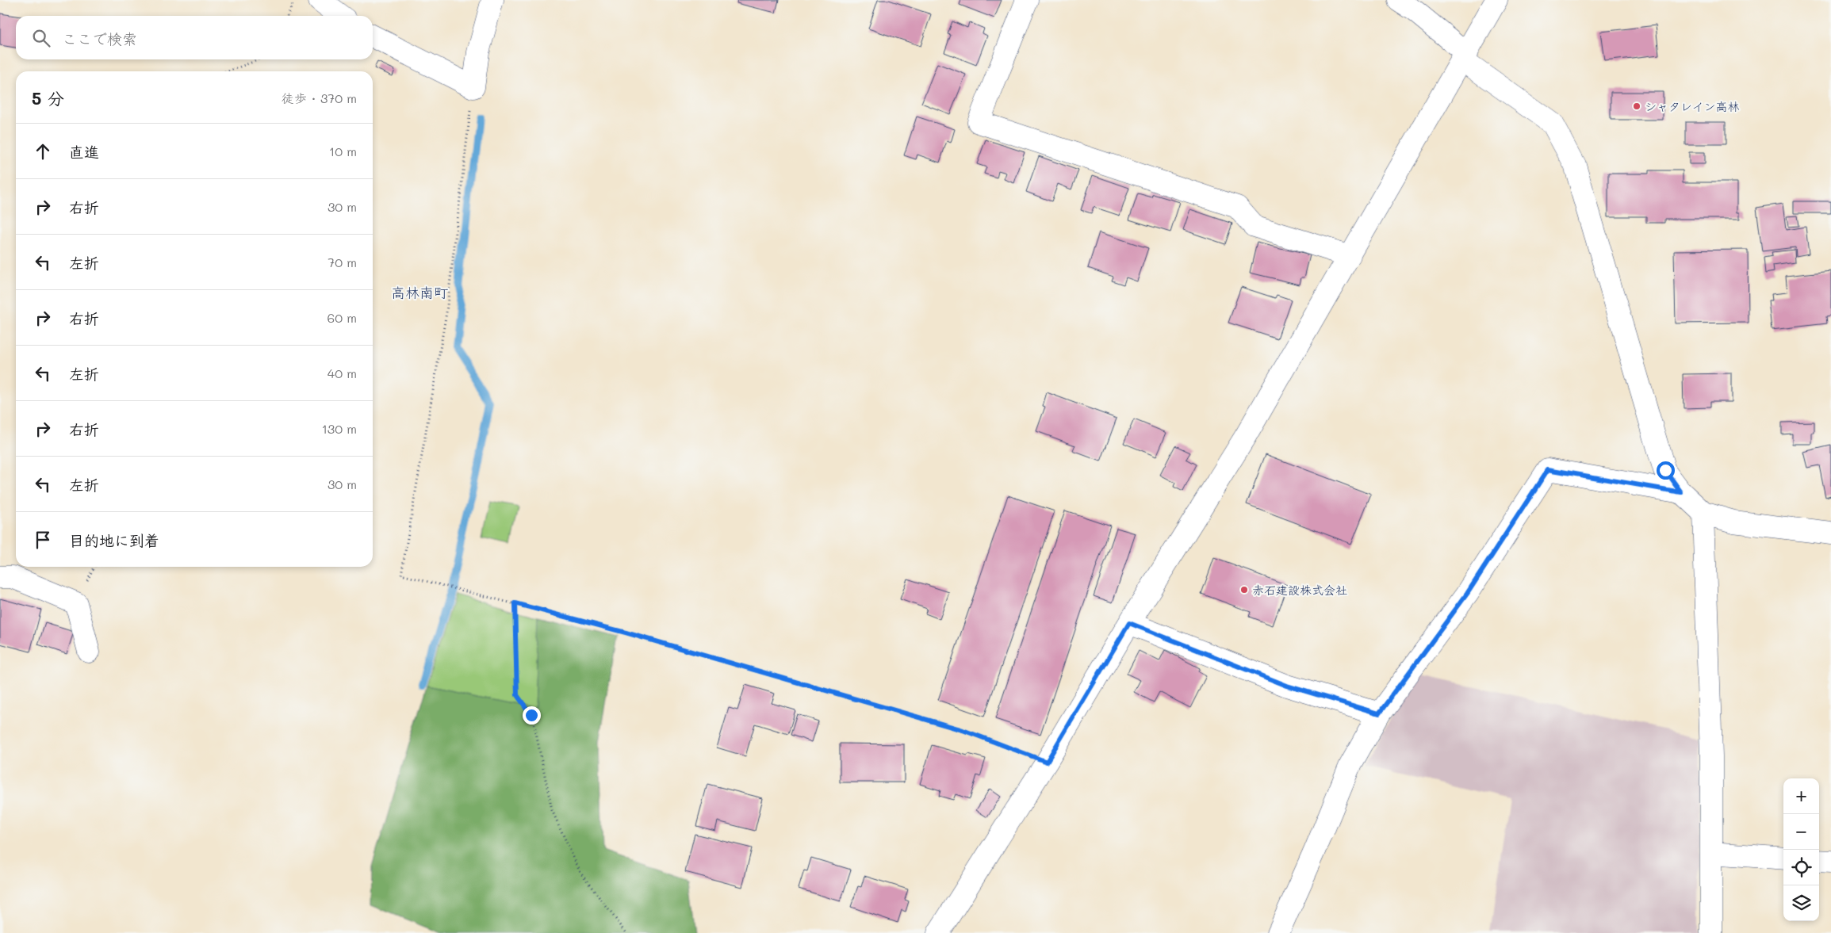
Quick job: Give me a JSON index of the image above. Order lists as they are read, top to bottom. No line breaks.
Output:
{"districts":["高林南町"],"places":["シャタレイン高林","赤石建設株式会社"],"page":{"search":"ここで検索","heading":["5 分","徒歩 · 370 m"],"list":[["直進","10 m"],["右折","30 m"],["左折","70 m"],["右折","60 m"],["左折","40 m"],["右折","130 m"],["左折","30 m"],"目的地に到着"],"map_buttons":["+","−"]}}
